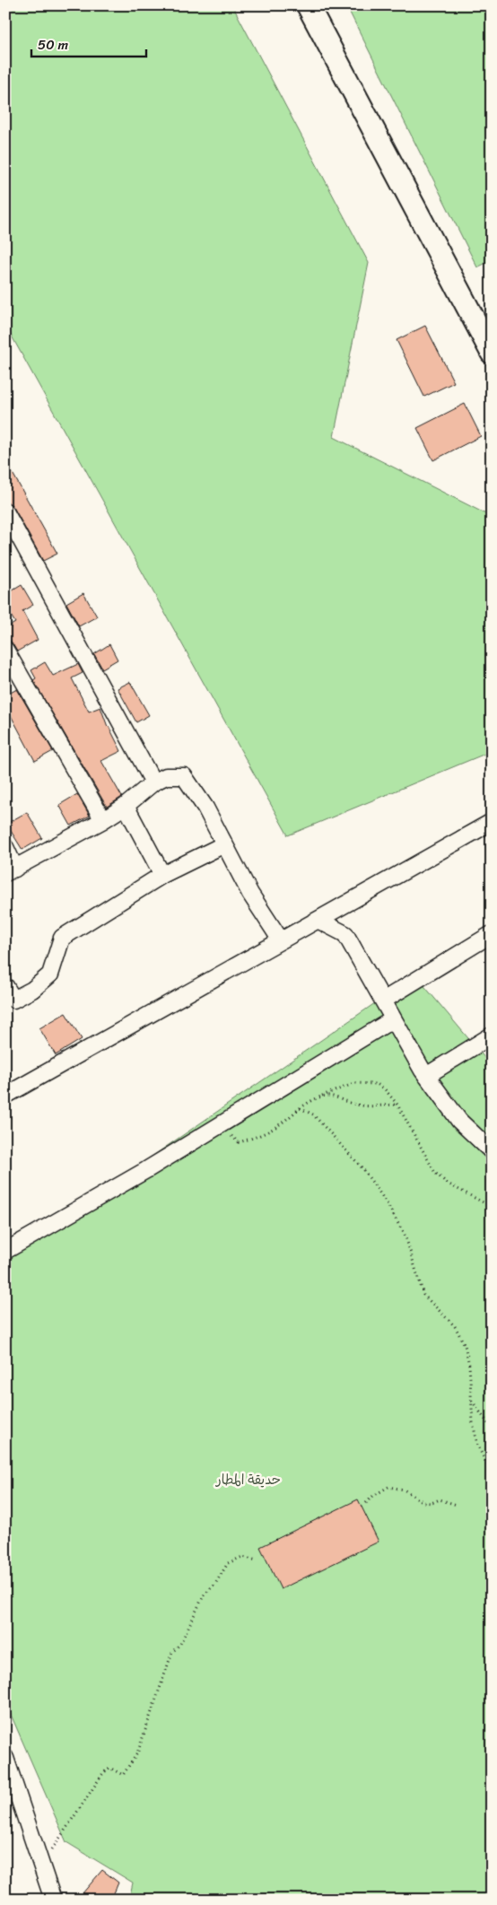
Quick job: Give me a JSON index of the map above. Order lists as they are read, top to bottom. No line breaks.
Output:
{"parks":["حديقة المطار"],"scale_bar":"50 m"}
